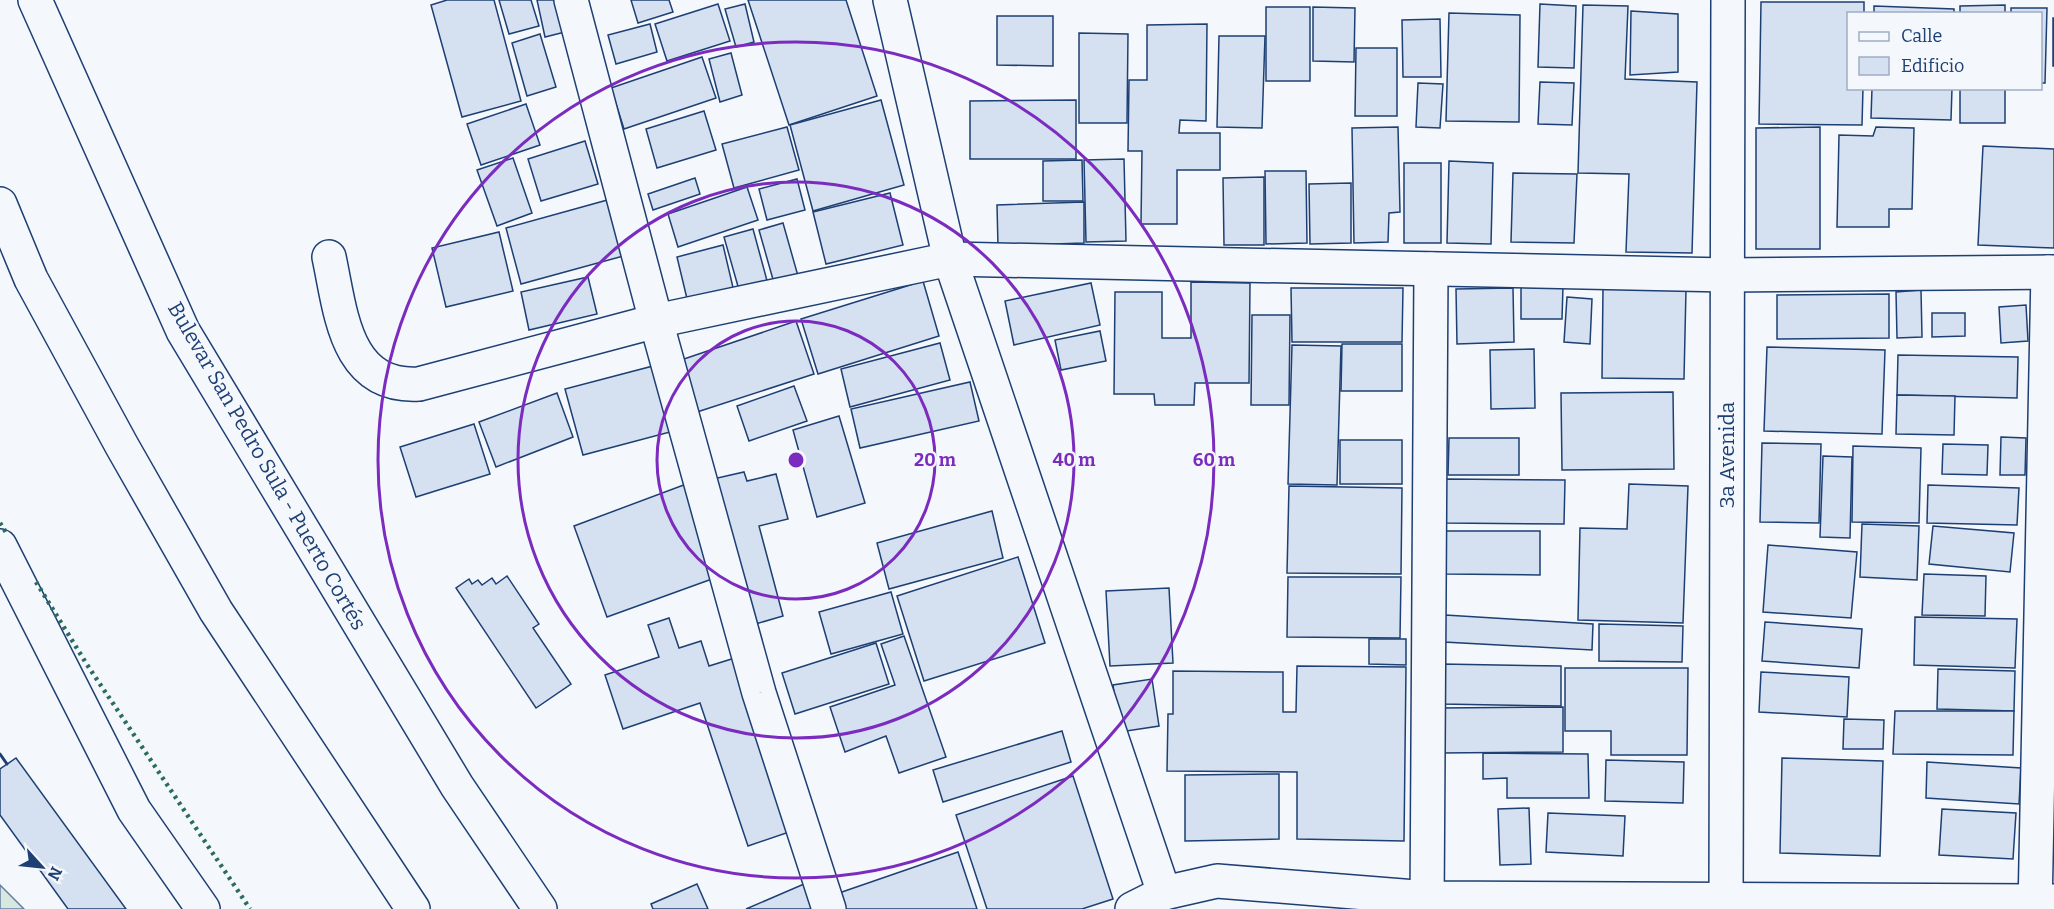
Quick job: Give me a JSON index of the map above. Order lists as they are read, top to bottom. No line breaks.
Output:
{"streets":{"main road":["3a Avenida","Bulevar San Pedro Sula - Puerto Cortés"]},"legend":["Calle","Edificio"],"north":"bottom right","rings":["20 m","40 m","60 m"]}
